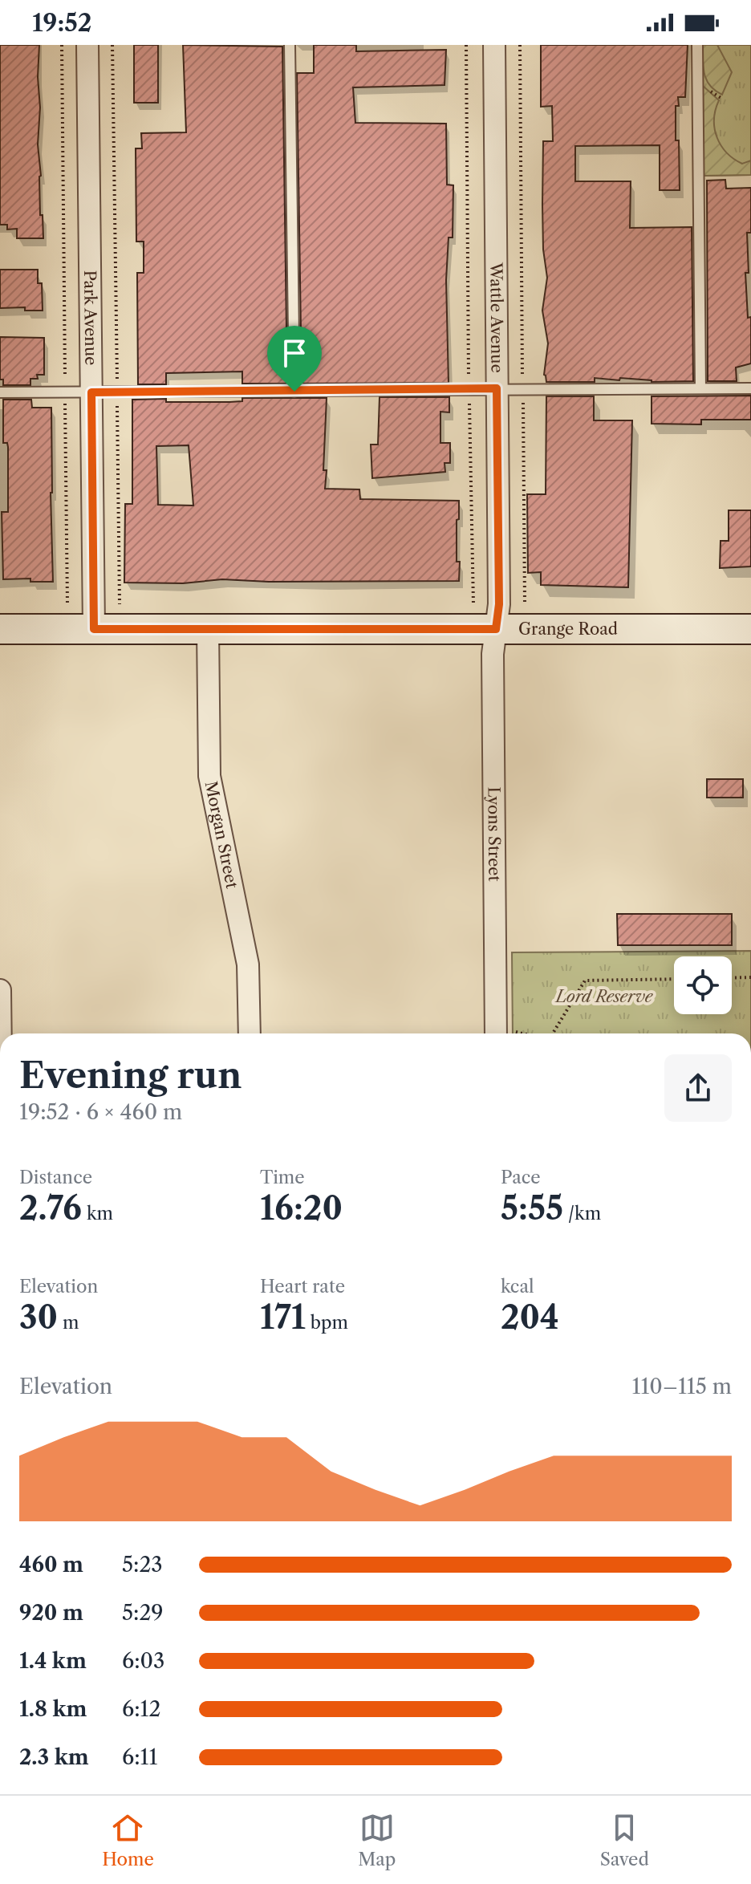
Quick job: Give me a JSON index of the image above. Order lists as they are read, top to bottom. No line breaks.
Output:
{"streets":{"main road":["Grange Road"],"street":["Park Avenue","Wattle Avenue","Lyons Street","Morgan Street"]},"crossings":[["Park Avenue","Grange Road"],["Wattle Avenue","Grange Road"],["Wattle Avenue","Lyons Street"],["Grange Road","Lyons Street"],["Grange Road","Morgan Street"]],"parks":["Lord Reserve"],"page":{"status":"19:52","heading":["Evening run","19:52 · 6 × 460 m"],"stats":[["Distance","2.76 km"],["Time","16:20"],["Pace","5:55 /km"],["Elevation","30 m"],["Heart rate","171 bpm"],["kcal","204"]],"chart":["Elevation","110–115 m"],"list":[{"name":"460 m","note":"5:23"},{"name":"920 m","note":"5:29"},{"name":"1.4 km","note":"6:03"},{"name":"1.8 km","note":"6:12"},{"name":"2.3 km","note":"6:11"}],"tabs":["Home","Map","Saved"]}}
